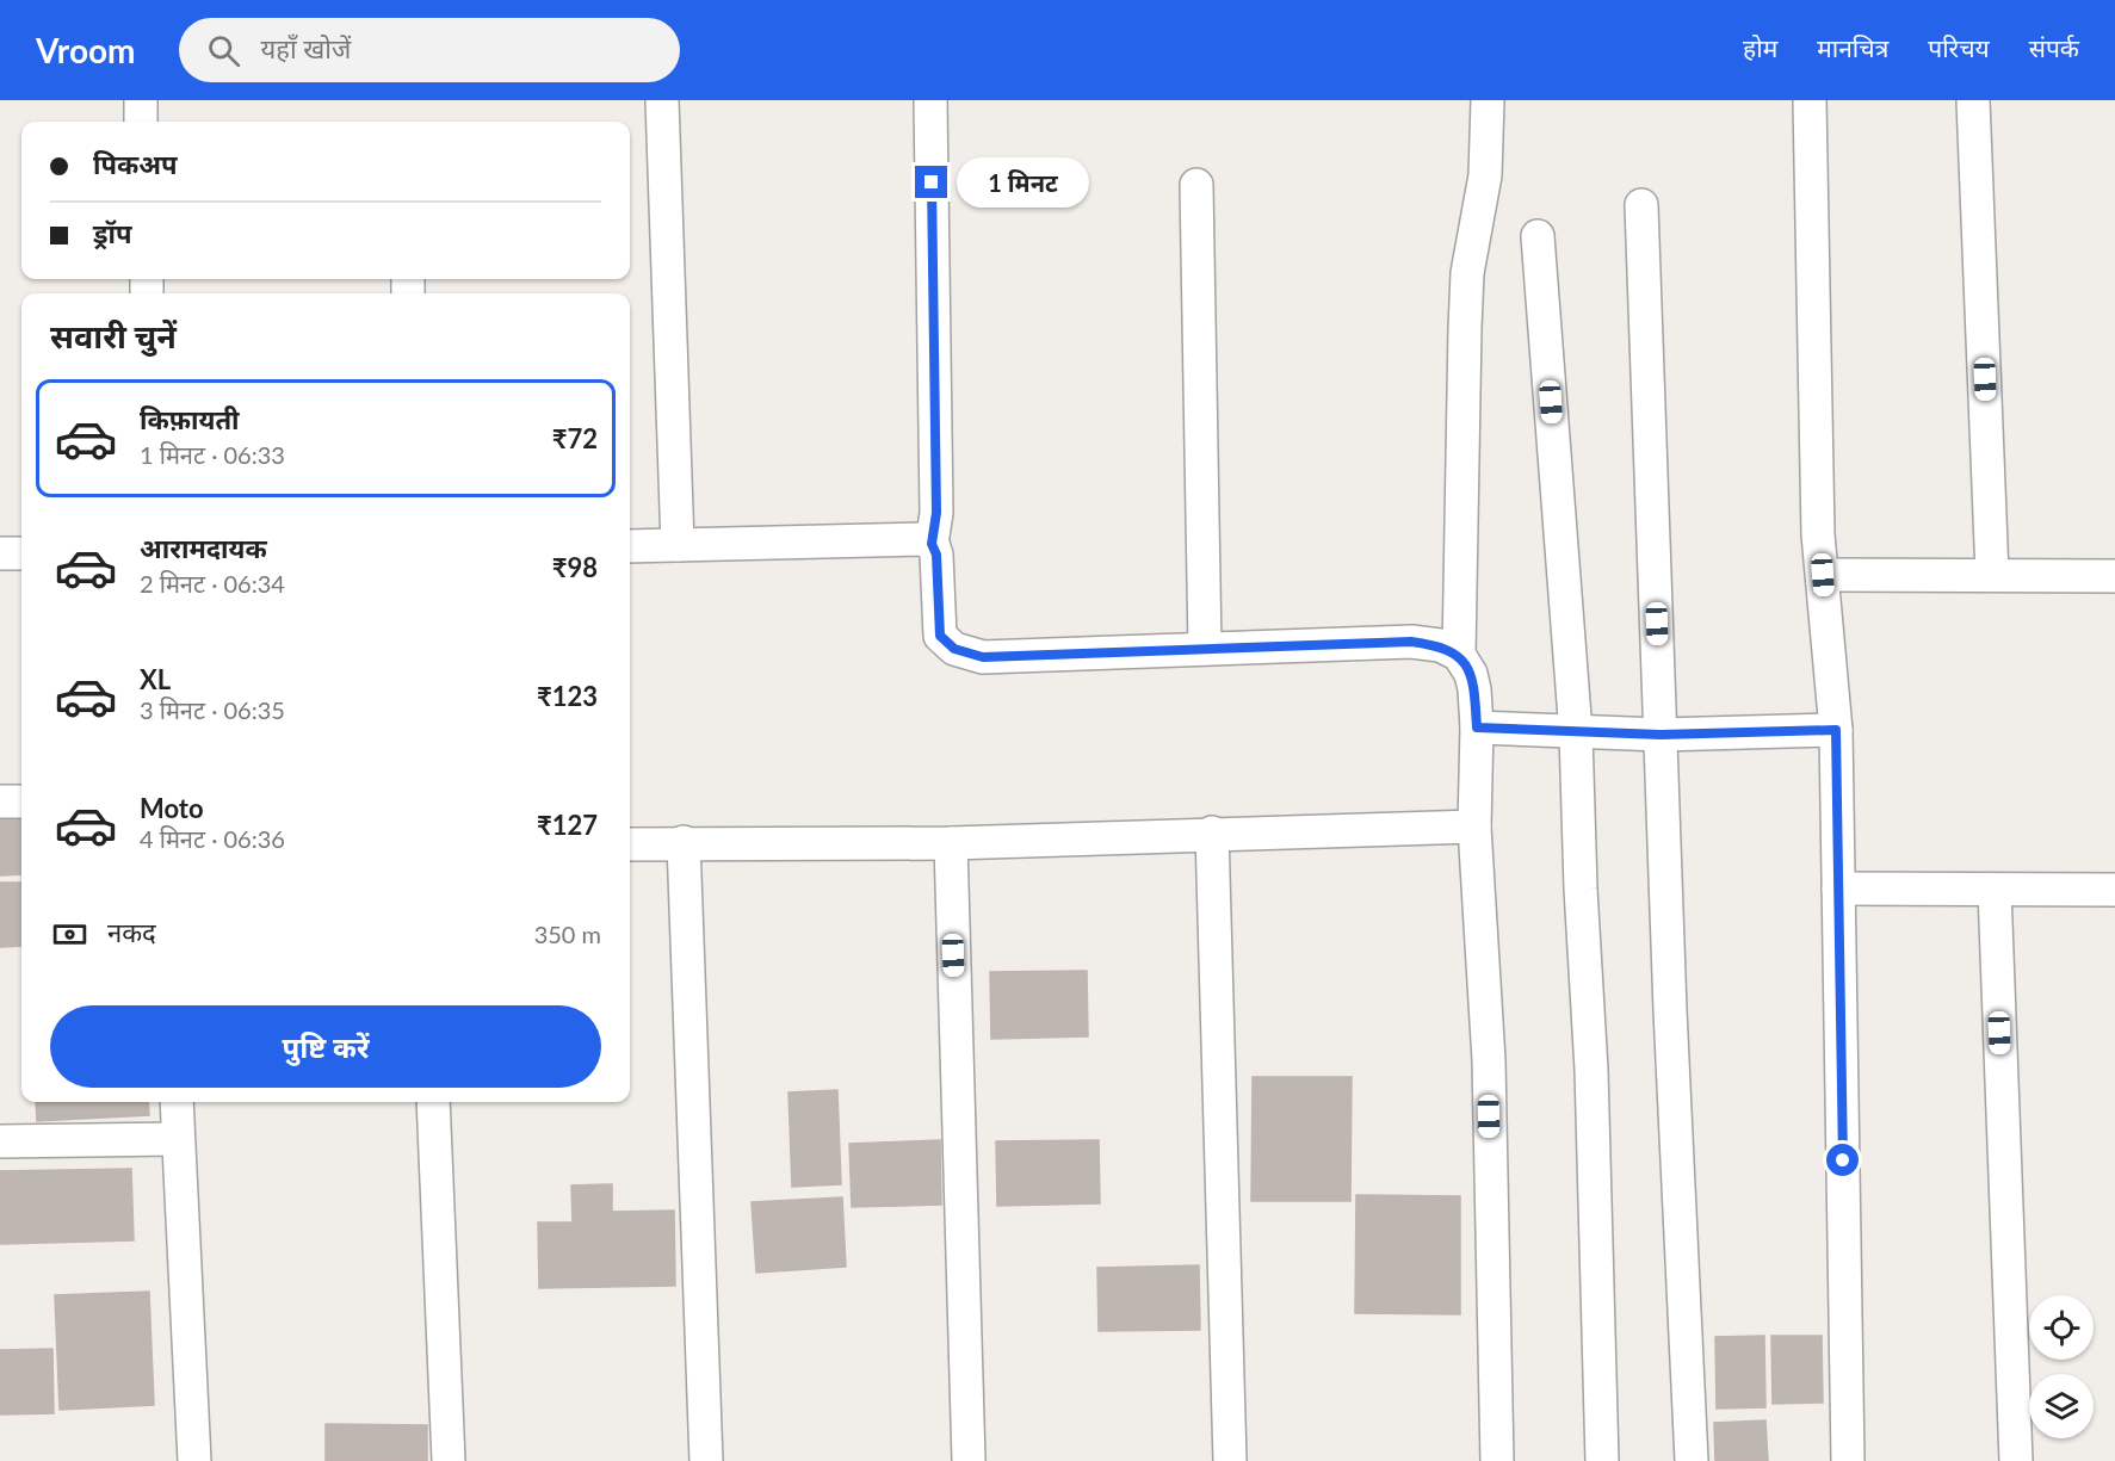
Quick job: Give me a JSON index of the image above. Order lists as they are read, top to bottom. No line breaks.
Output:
{"page":{"header":"Vroom","search":"यहाँ खोजें","nav":["होम","मानचित्र","परिचय","संपर्क"],"banner":["पिकअप","ड्रॉप"],"bubble":"1 मिनट","heading":"सवारी चुनें","list":[{"name":"किफ़ायती","note":"1 मिनट · 06:33","value":"₹72"},{"name":"आरामदायक","note":"2 मिनट · 06:34","value":"₹98"},{"name":"XL","note":"3 मिनट · 06:35","value":"₹123"},{"name":"Moto","note":"4 मिनट · 06:36","value":"₹127"}],"pay":["नकद","350 m"],"buttons":"पुष्टि करें"}}
